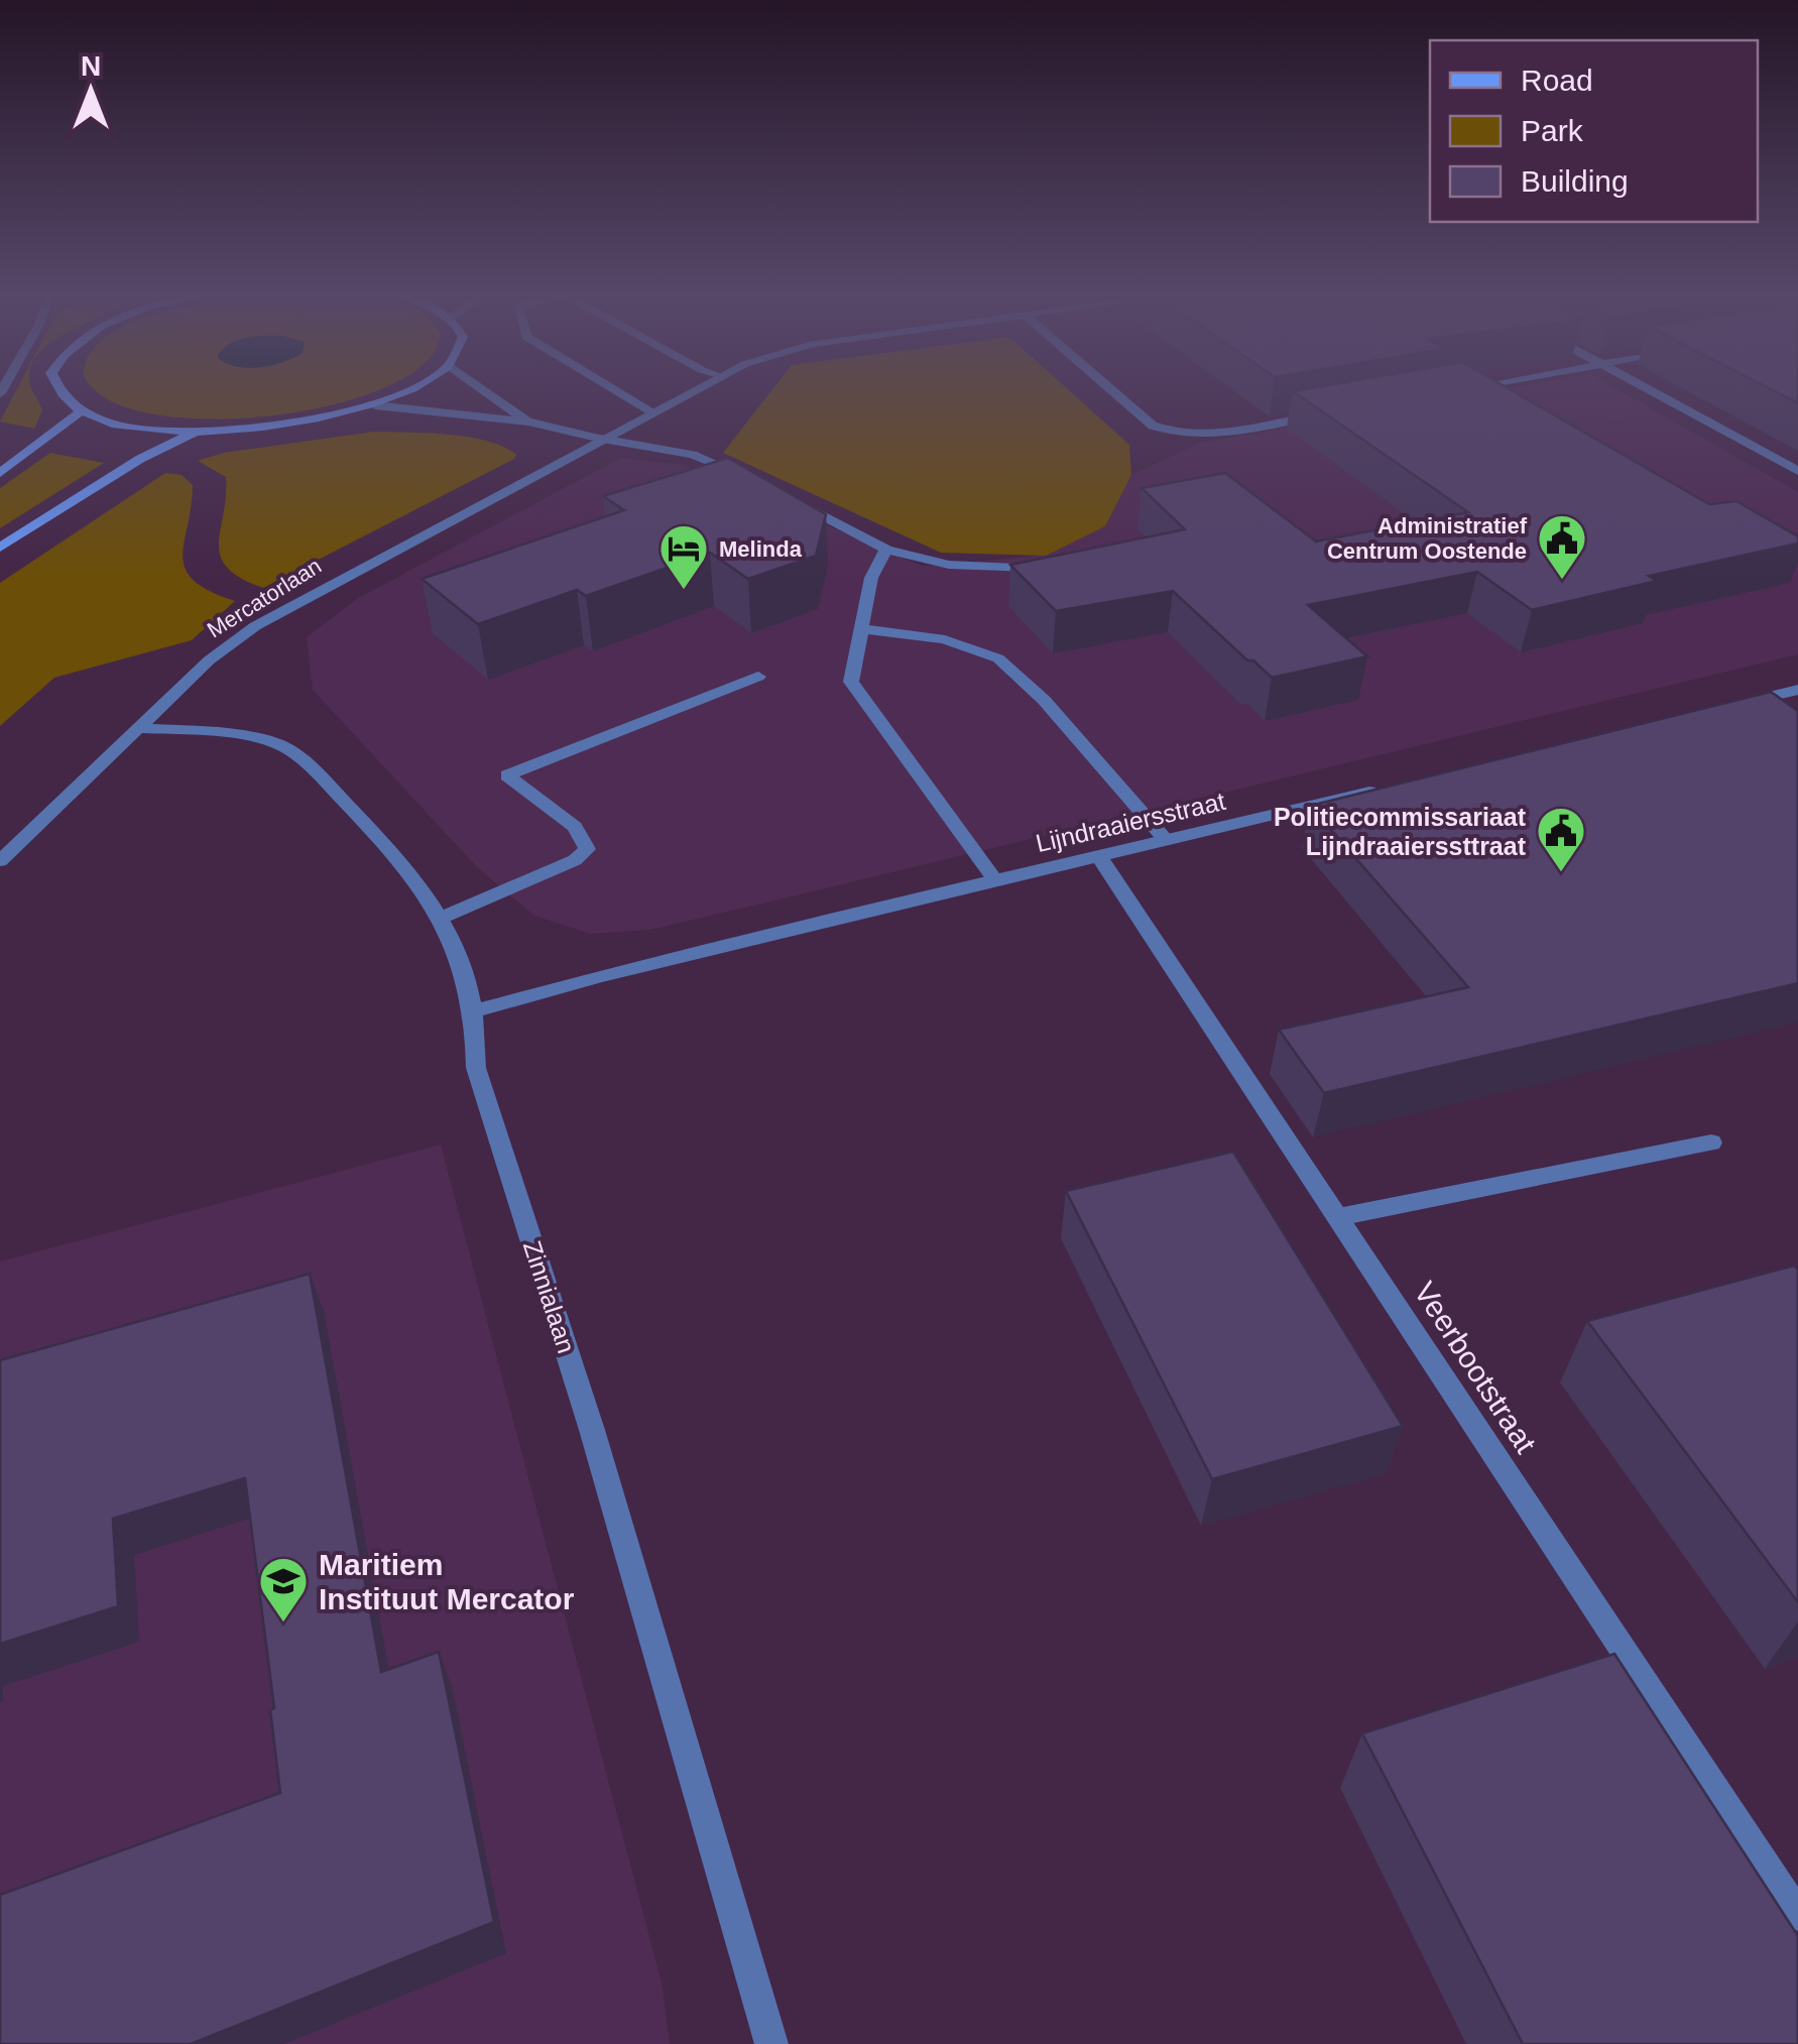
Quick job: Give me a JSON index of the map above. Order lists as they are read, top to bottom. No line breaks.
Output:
{"streets":{"street":["Mercatorlaan","Lijndraaiersstraat","Zinnialaan","Veerbootstraat"]},"crossings":[["Mercatorlaan","Zinnialaan"],["Lijndraaiersstraat","Zinnialaan"],["Lijndraaiersstraat","Veerbootstraat"]],"places":{"public building":["Administratief Centrum Oostende","Politiecommissariaat Lijndraaierssttraat"],"hotel":["Melinda"],"school or university":["Maritiem Instituut Mercator"]},"legend":["Road","Park","Building"],"north":"top"}
